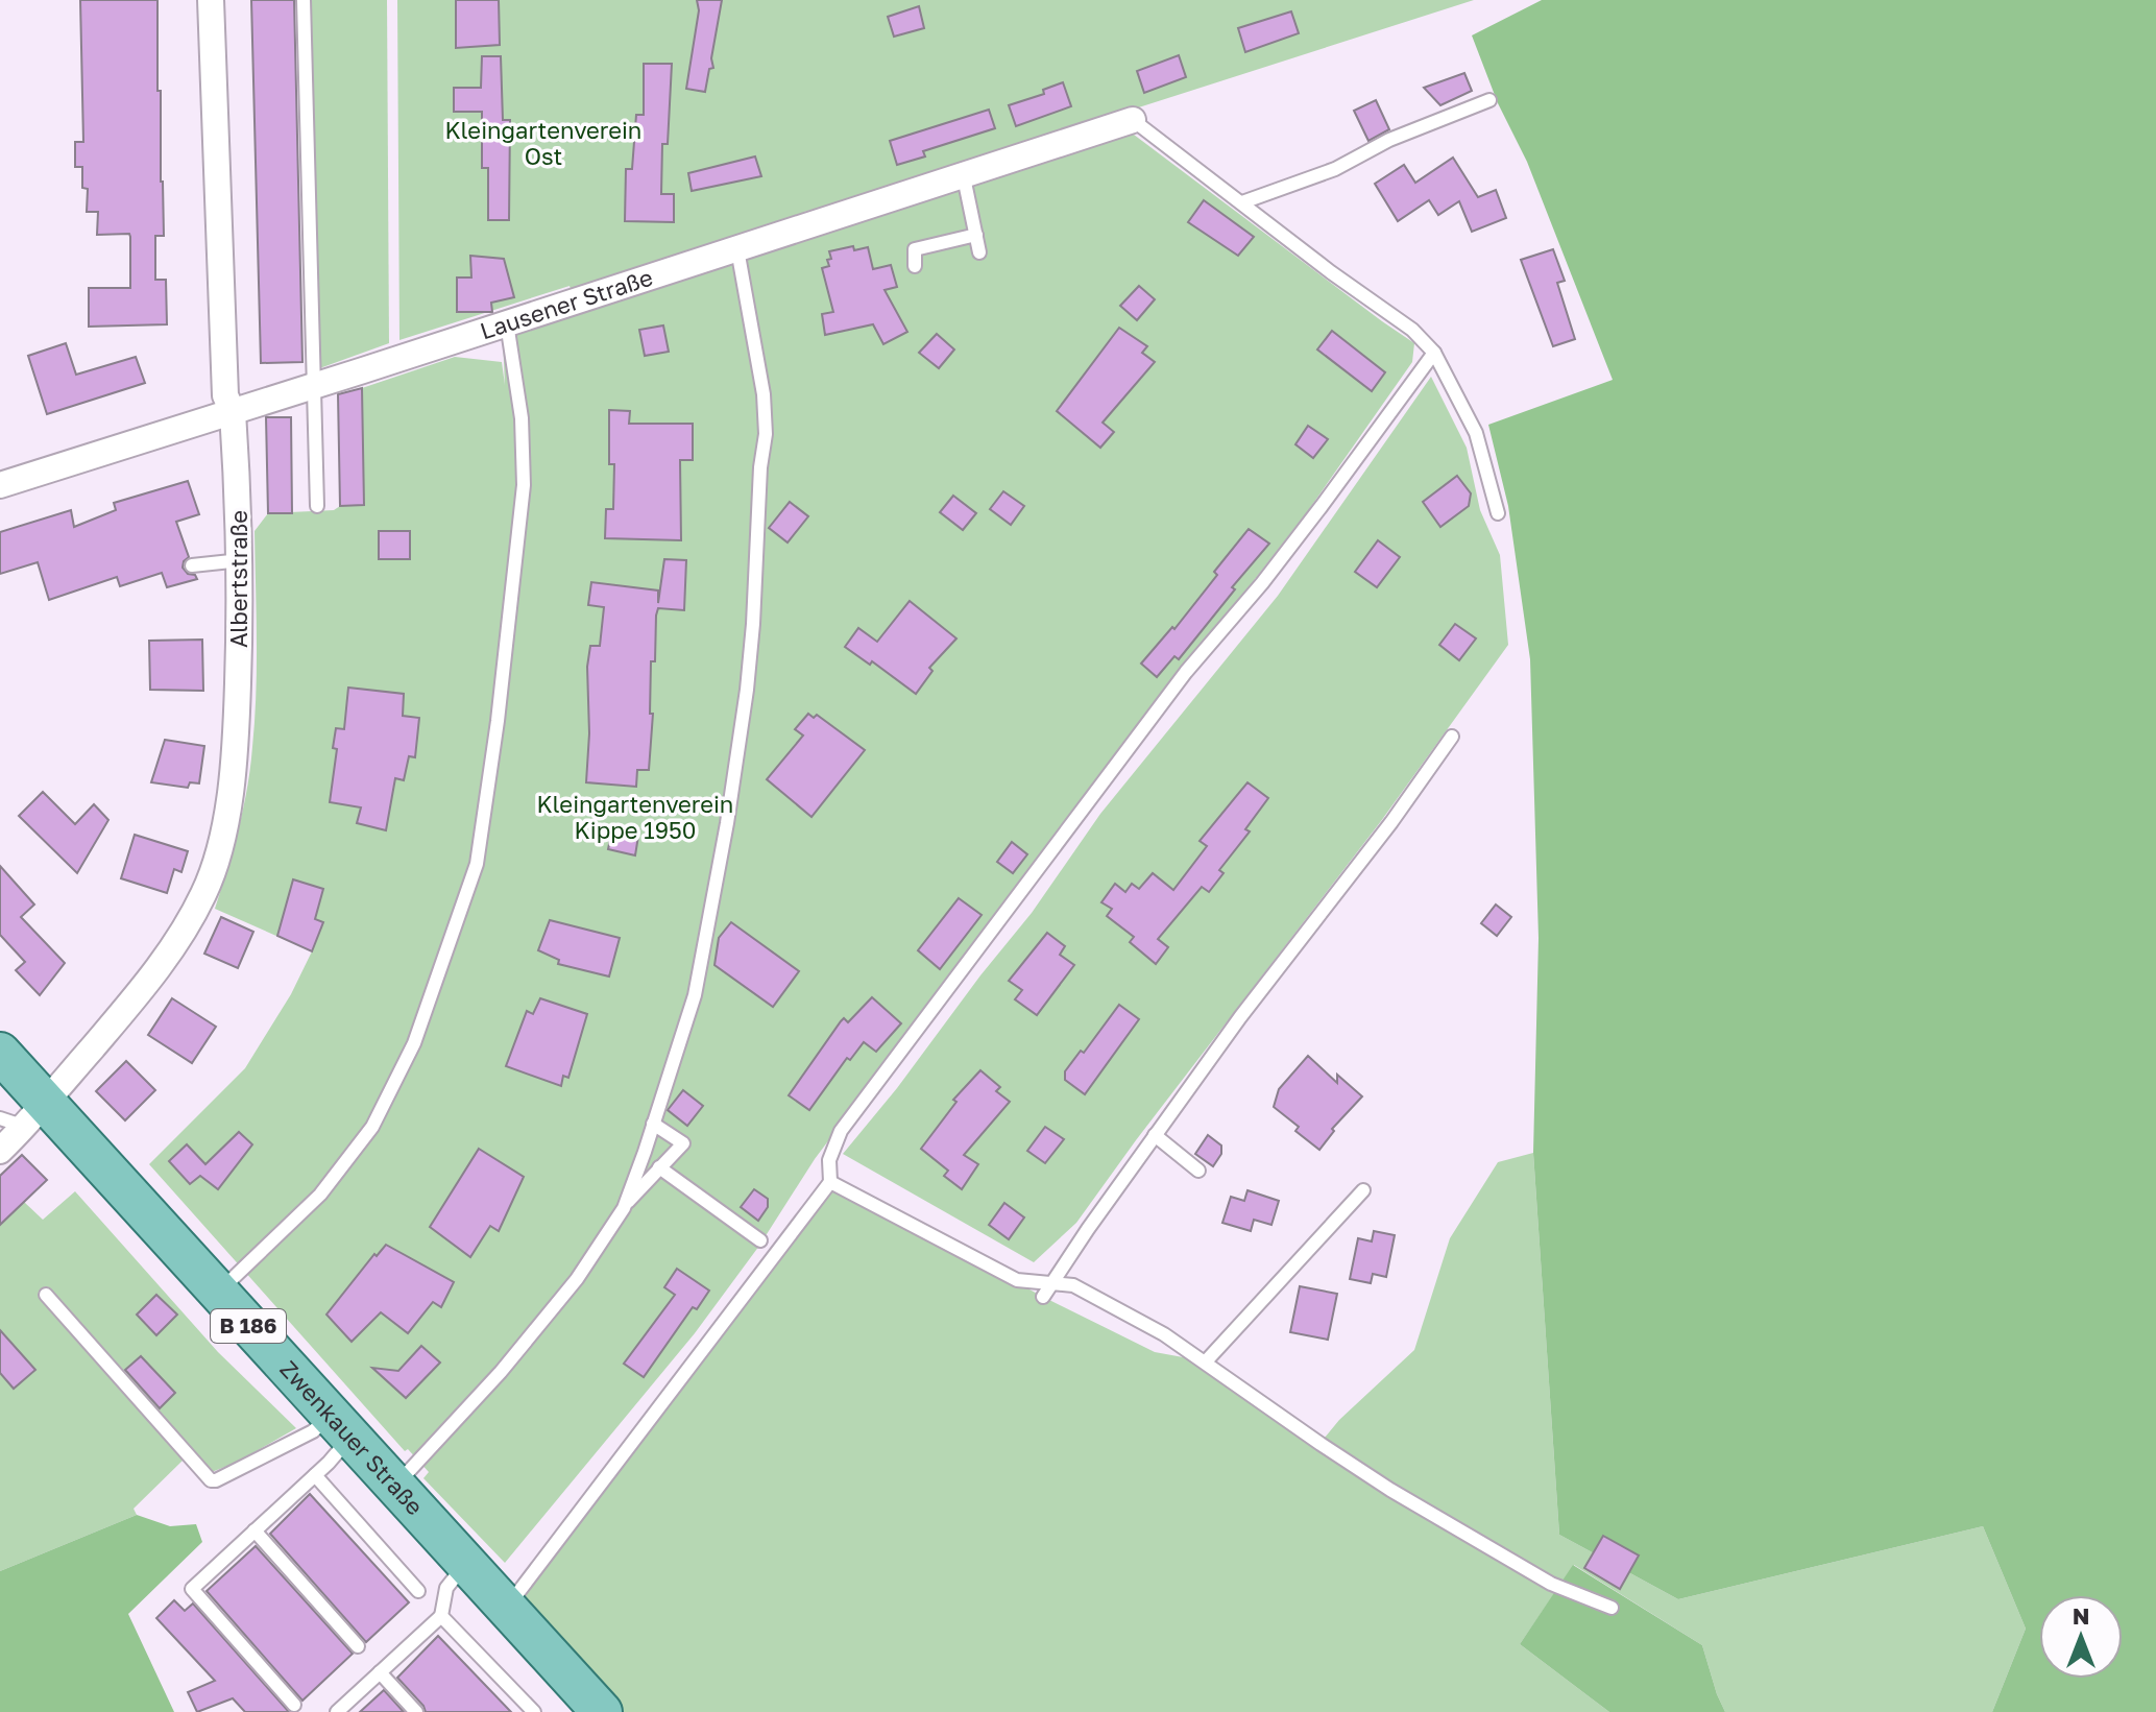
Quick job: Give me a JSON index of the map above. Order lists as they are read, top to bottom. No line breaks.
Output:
{"streets":{"main road":["B 186","Zwenkauer Straße"],"street":["Lausener Straße","Albertstraße"]},"crossings":[["Lausener Straße","Albertstraße"],["Albertstraße","Zwenkauer Straße"]],"parks":["Kleingartenverein Ost","Kleingartenverein Kippe 1950"],"north":"top"}
